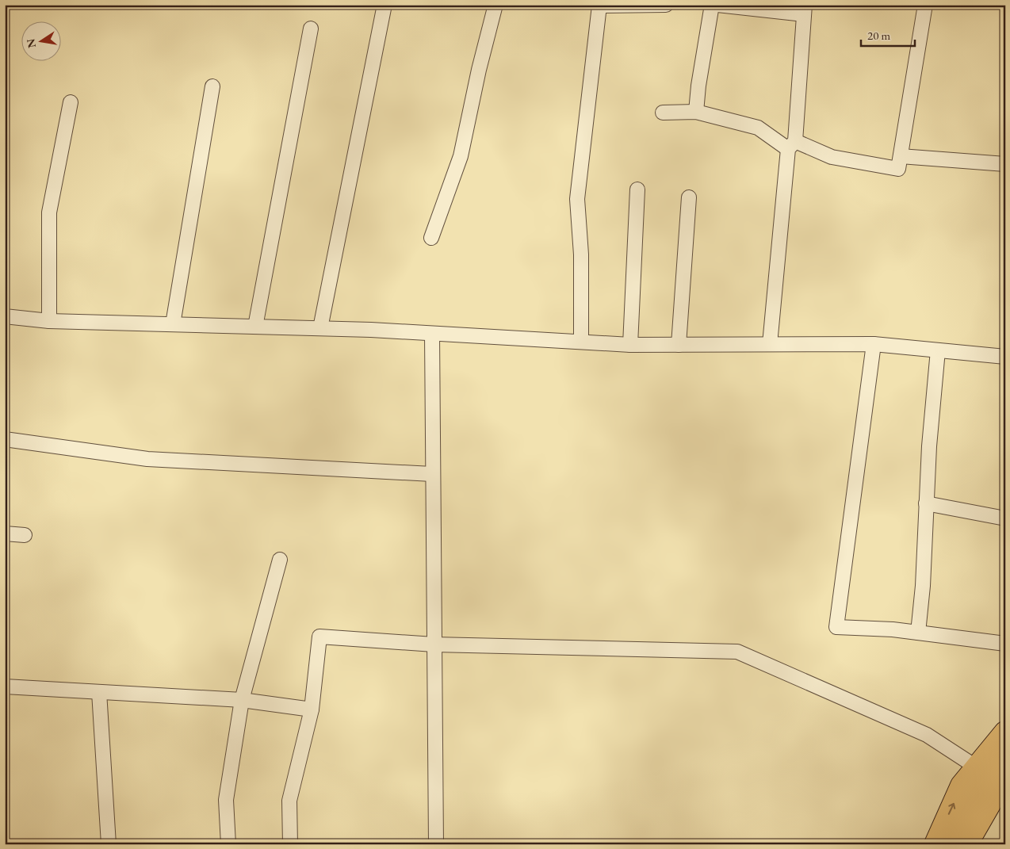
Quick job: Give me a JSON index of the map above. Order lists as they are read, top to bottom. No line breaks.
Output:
{"scale_bar":"20 m","north":"left"}
